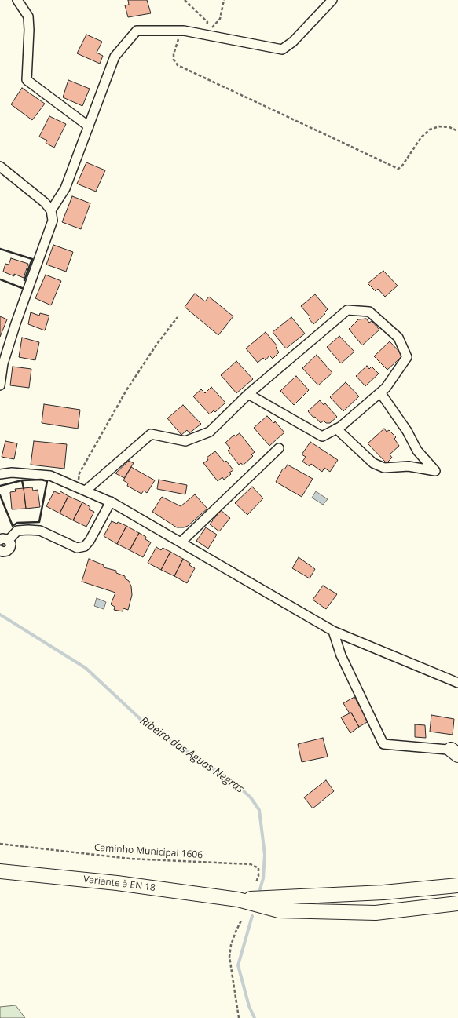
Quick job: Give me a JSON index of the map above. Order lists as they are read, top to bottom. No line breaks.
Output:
{"streets":{"main road":["Variante à EN 18"],"path":["Caminho Municipal 1606"]},"water":["Ribeira das Águas Negras"]}
